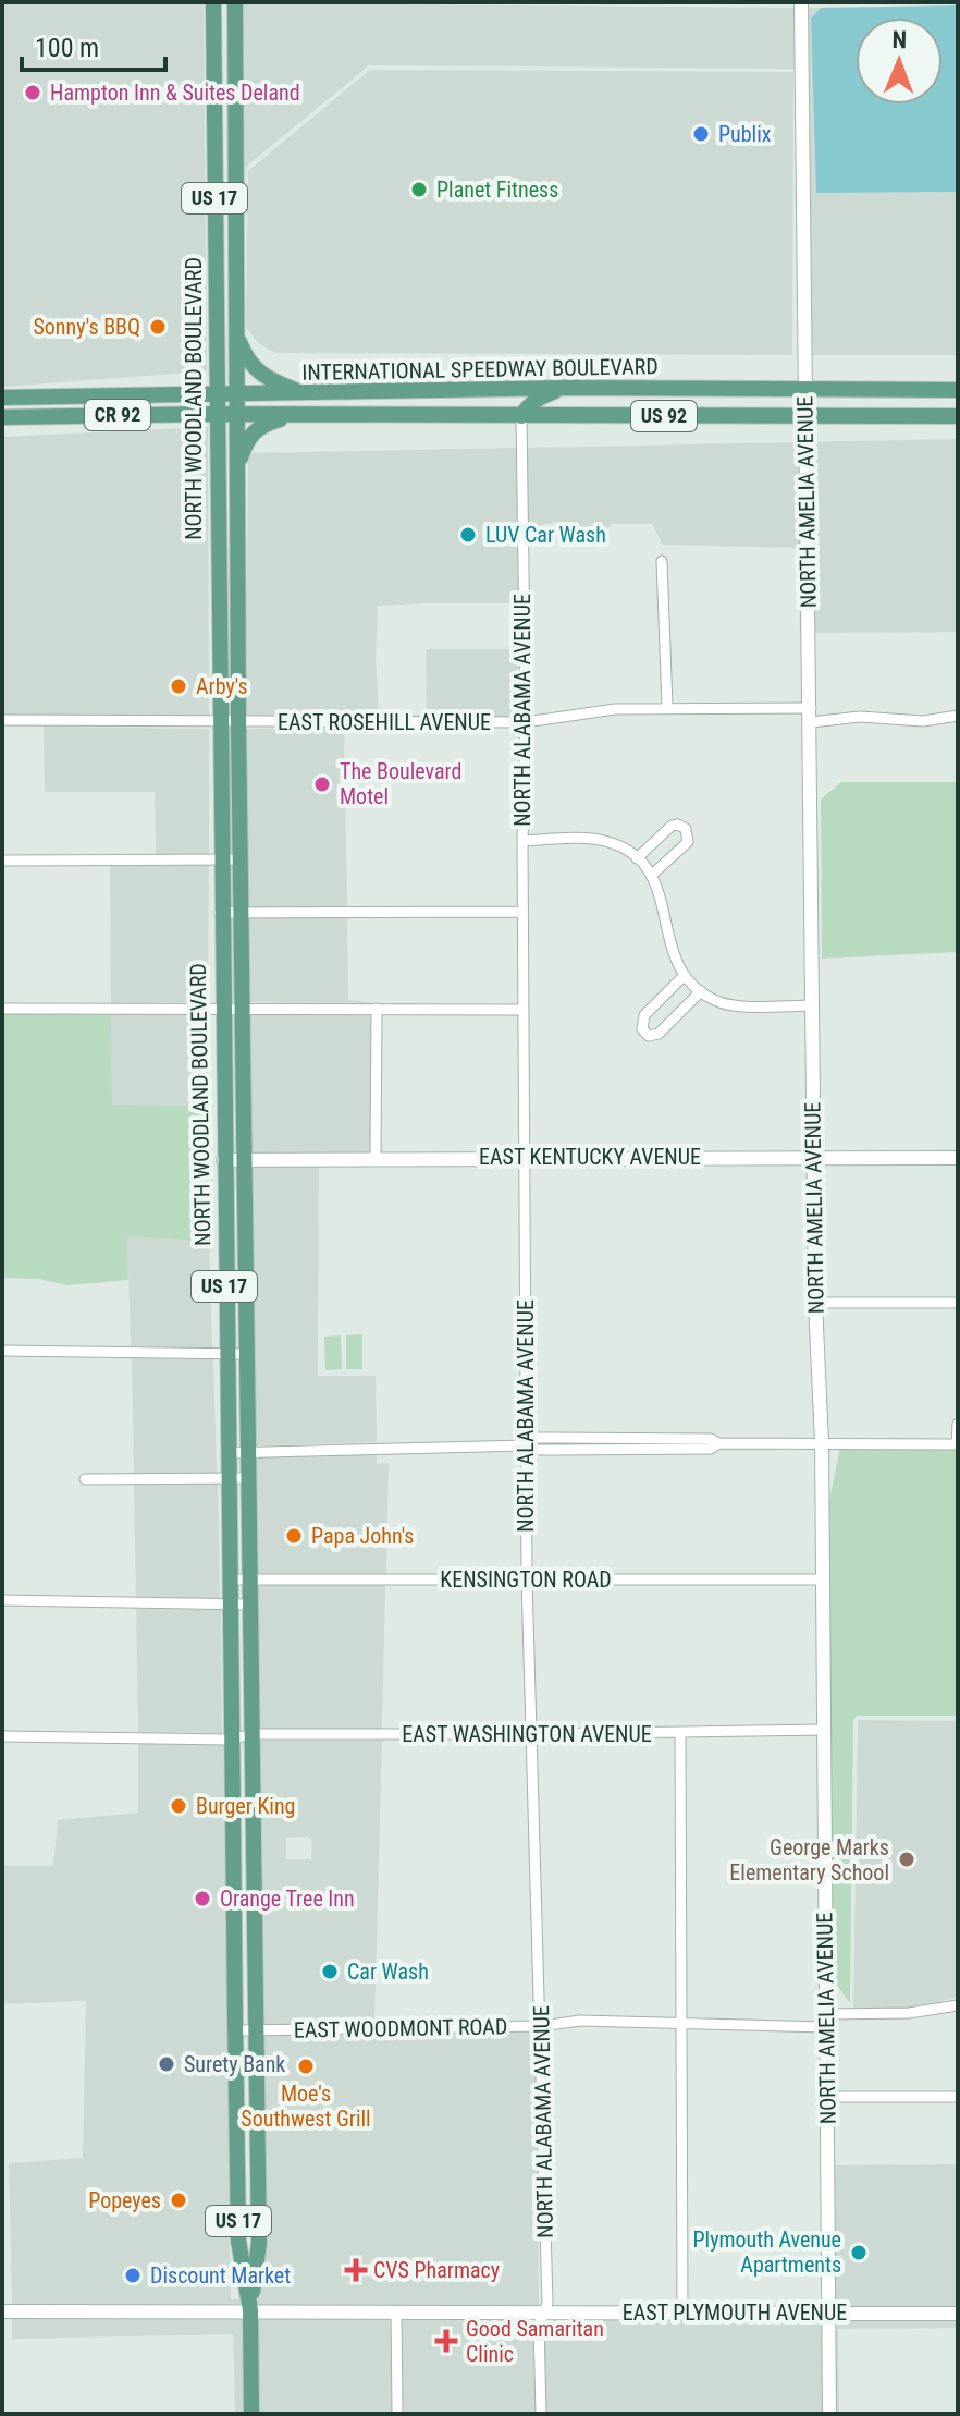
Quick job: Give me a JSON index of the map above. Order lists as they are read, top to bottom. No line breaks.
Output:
{"streets":{"main road":["US 17","INTERNATIONAL SPEEDWAY BOULEVARD","NORTH WOODLAND BOULEVARD","CR 92","US 92","NORTH AMELIA AVENUE","EAST KENTUCKY AVENUE","EAST PLYMOUTH AVENUE"],"street":["NORTH ALABAMA AVENUE","EAST ROSEHILL AVENUE","KENSINGTON ROAD","EAST WASHINGTON AVENUE","EAST WOODMONT ROAD"]},"crossings":[["INTERNATIONAL SPEEDWAY BOULEVARD","NORTH WOODLAND BOULEVARD"],["INTERNATIONAL SPEEDWAY BOULEVARD","US 92"],["INTERNATIONAL SPEEDWAY BOULEVARD","NORTH AMELIA AVENUE"],["INTERNATIONAL SPEEDWAY BOULEVARD","NORTH ALABAMA AVENUE"],["NORTH WOODLAND BOULEVARD","US 92"],["NORTH WOODLAND BOULEVARD","EAST ROSEHILL AVENUE"],["NORTH WOODLAND BOULEVARD","EAST KENTUCKY AVENUE"],["NORTH WOODLAND BOULEVARD","KENSINGTON ROAD"],["NORTH WOODLAND BOULEVARD","EAST WASHINGTON AVENUE"],["NORTH WOODLAND BOULEVARD","EAST WOODMONT ROAD"],["NORTH WOODLAND BOULEVARD","EAST PLYMOUTH AVENUE"],["NORTH AMELIA AVENUE","EAST ROSEHILL AVENUE"],["NORTH AMELIA AVENUE","EAST KENTUCKY AVENUE"],["NORTH AMELIA AVENUE","KENSINGTON ROAD"],["NORTH AMELIA AVENUE","EAST WASHINGTON AVENUE"],["NORTH AMELIA AVENUE","EAST WOODMONT ROAD"],["NORTH AMELIA AVENUE","EAST PLYMOUTH AVENUE"],["NORTH ALABAMA AVENUE","EAST ROSEHILL AVENUE"],["NORTH ALABAMA AVENUE","EAST KENTUCKY AVENUE"],["NORTH ALABAMA AVENUE","KENSINGTON ROAD"],["NORTH ALABAMA AVENUE","EAST WASHINGTON AVENUE"],["NORTH ALABAMA AVENUE","EAST WOODMONT ROAD"],["NORTH ALABAMA AVENUE","EAST PLYMOUTH AVENUE"]],"places":{"other":["Hampton Inn & Suites Deland","Publix","Planet Fitness","Sonny's BBQ","LUV Car Wash","Arby's","The Boulevard Motel","Papa John's","Burger King","George Marks Elementary School","Orange Tree Inn","Car Wash","Surety Bank","Moe's Southwest Grill","Popeyes","Plymouth Avenue Apartments","Discount Market"],"health":["CVS Pharmacy","Good Samaritan Clinic"]},"scale_bar":"100 m","north":"top"}
